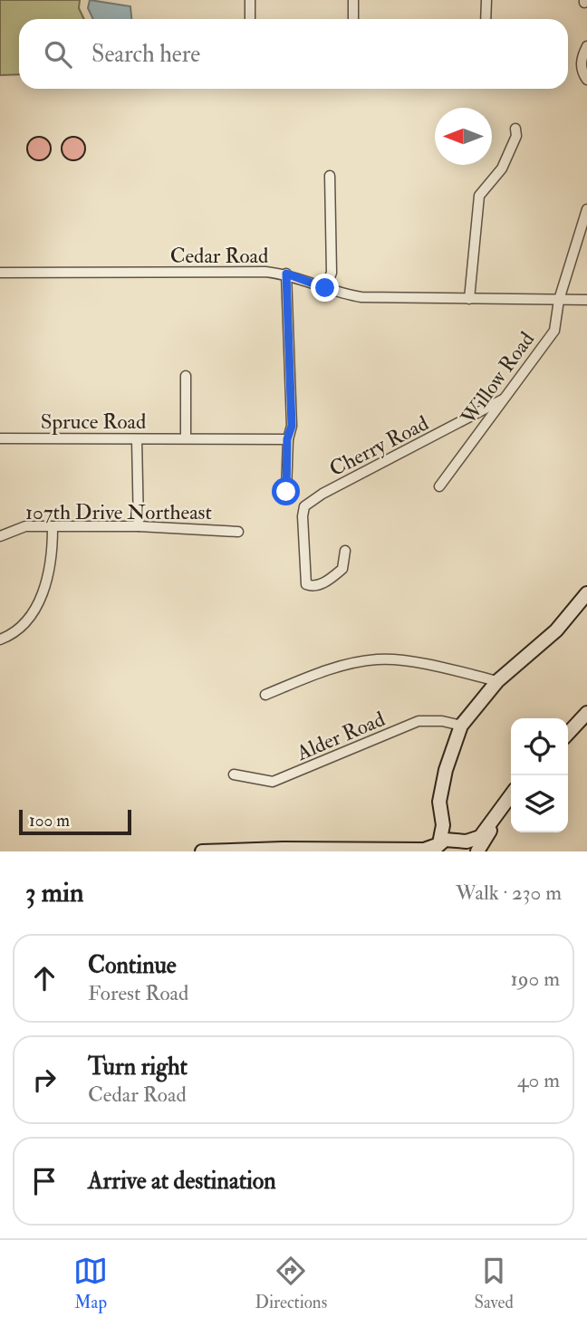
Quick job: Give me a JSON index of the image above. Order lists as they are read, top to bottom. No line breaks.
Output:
{"streets":{"street":["Cedar Road","Willow Road","Spruce Road","Cherry Road","107th Drive Northeast","Alder Road"]},"crossings":[["Cedar Road","Willow Road"],["Willow Road","Cherry Road"]],"scale_bar":"100 m","north":"left","page":{"search":"Search here","scale":"100 m","heading":["3 min","Walk · 230 m"],"list":[["Continue","Forest Road","190 m"],["Turn right","Cedar Road","40 m"],"Arrive at destination"],"nav":["Map","Directions","Saved"]}}
